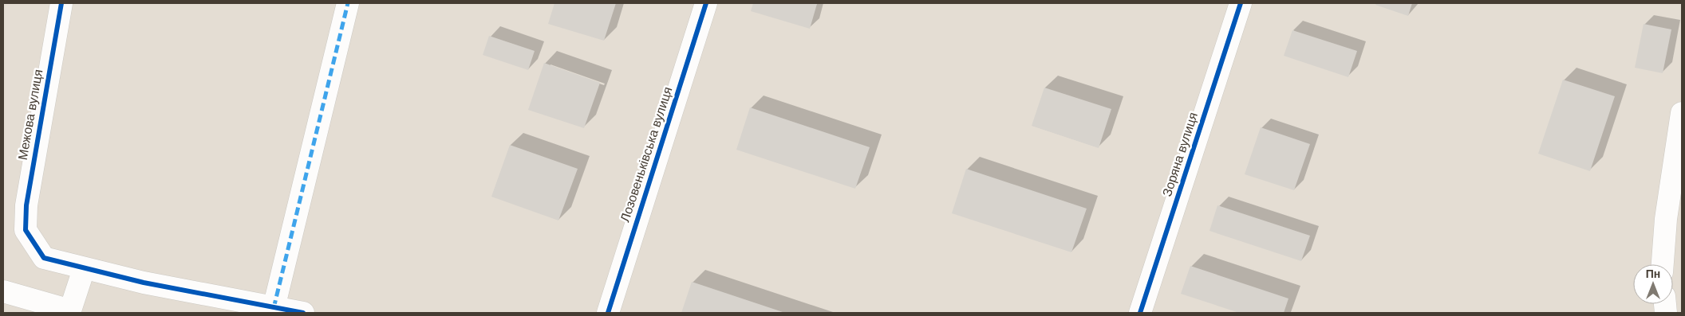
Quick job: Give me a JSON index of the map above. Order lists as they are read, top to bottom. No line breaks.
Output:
{"streets":{"street":["Межова вулиця","Лозовеньківська вулиця","Зоряна вулиця"]},"north":"top"}
